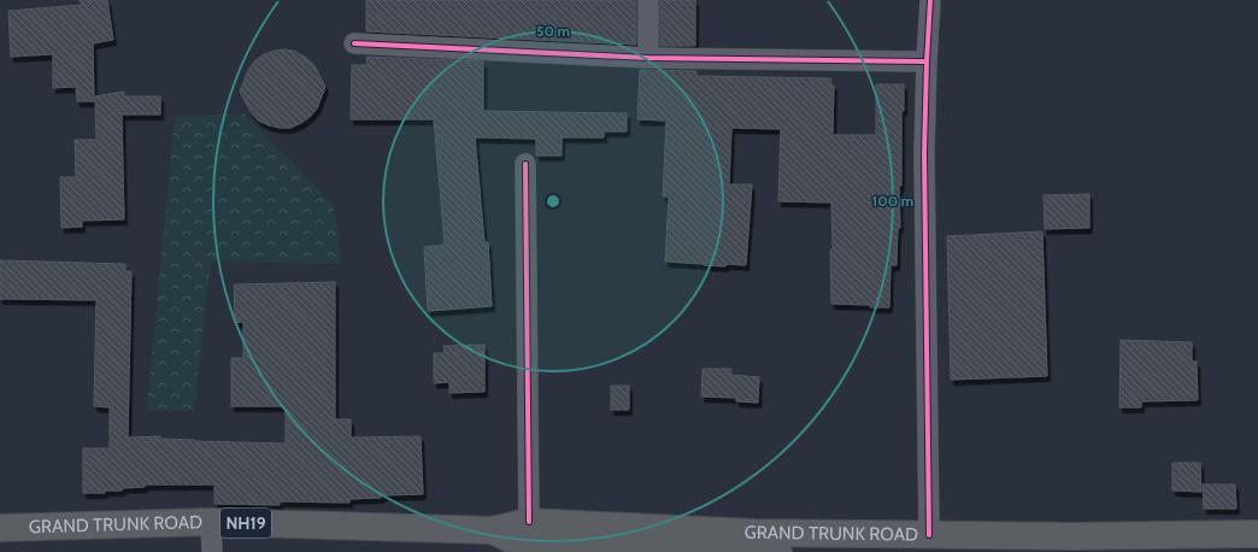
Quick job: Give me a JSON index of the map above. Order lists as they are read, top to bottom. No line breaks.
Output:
{"streets":{"highway":["NH19","GRAND TRUNK ROAD"]},"rings":["50 m","100 m"]}
